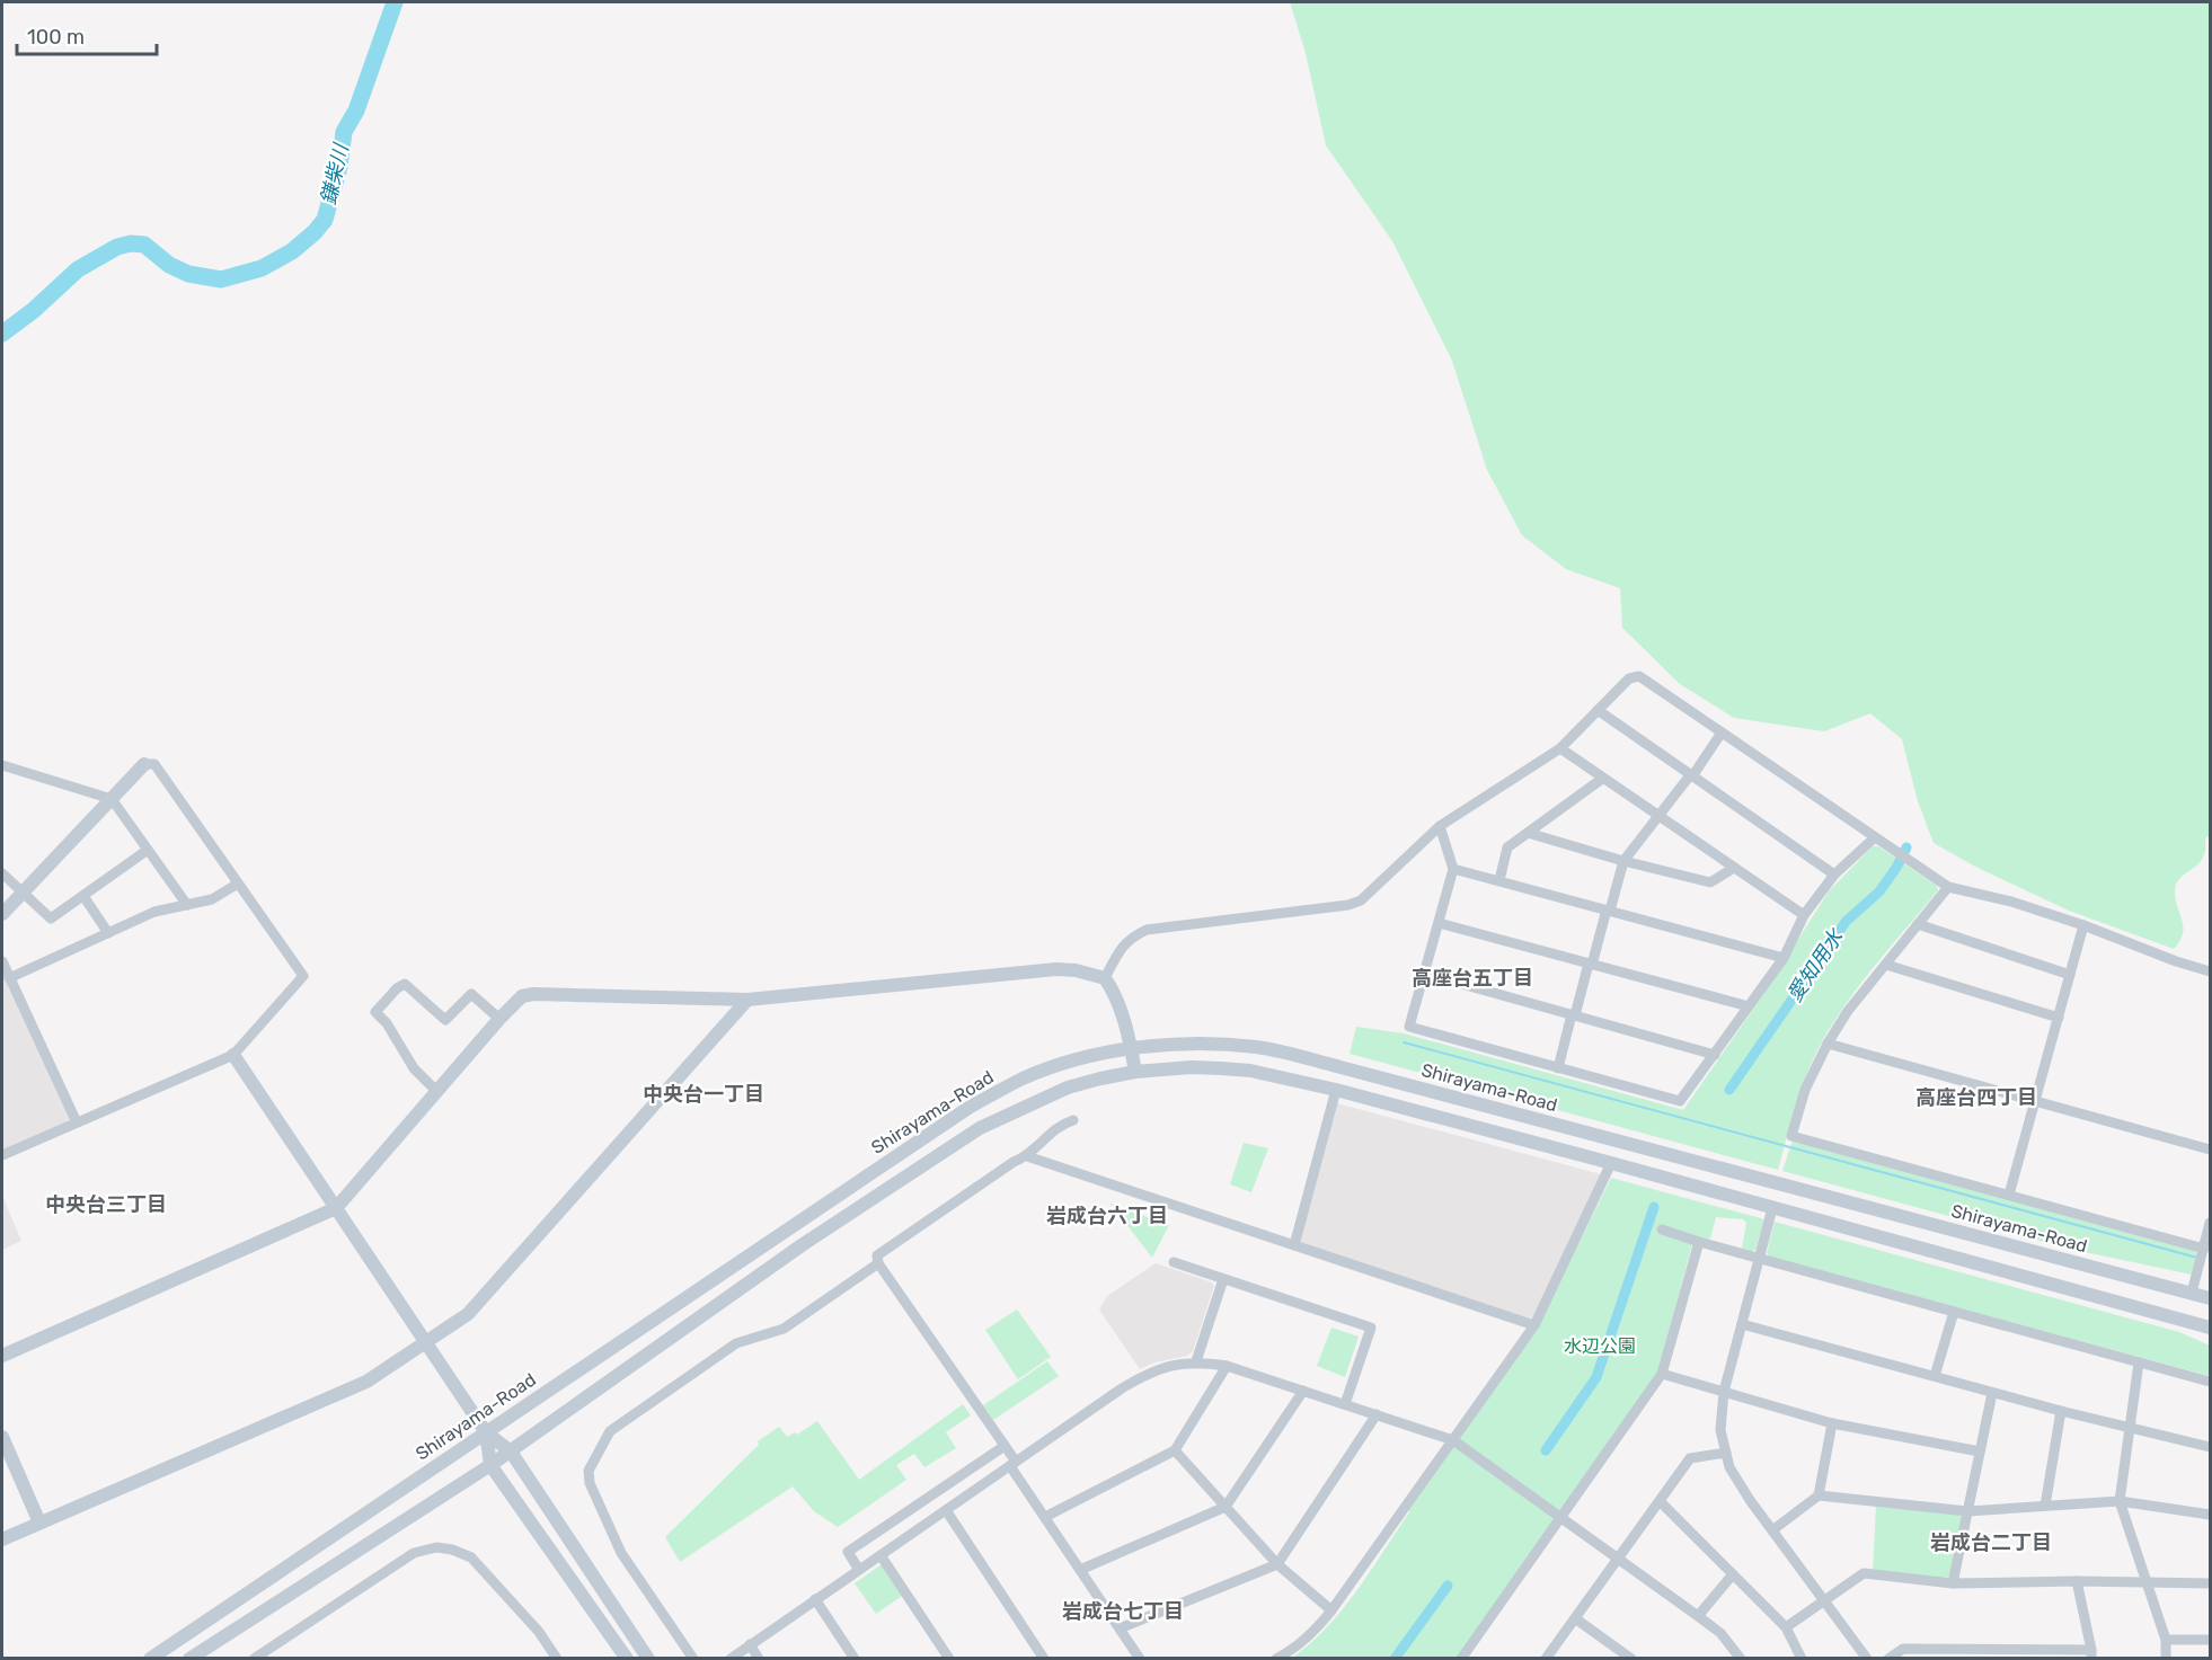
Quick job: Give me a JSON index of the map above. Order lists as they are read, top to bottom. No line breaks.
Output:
{"streets":{"street":["Shirayama-Road"]},"districts":["高座台五丁目","中央台一丁目","高座台四丁目","中央台三丁目","岩成台六丁目","岩成台二丁目","岩成台七丁目"],"water":["鎌柴川","愛知用水"],"parks":["水辺公園"],"scale_bar":"100 m"}
